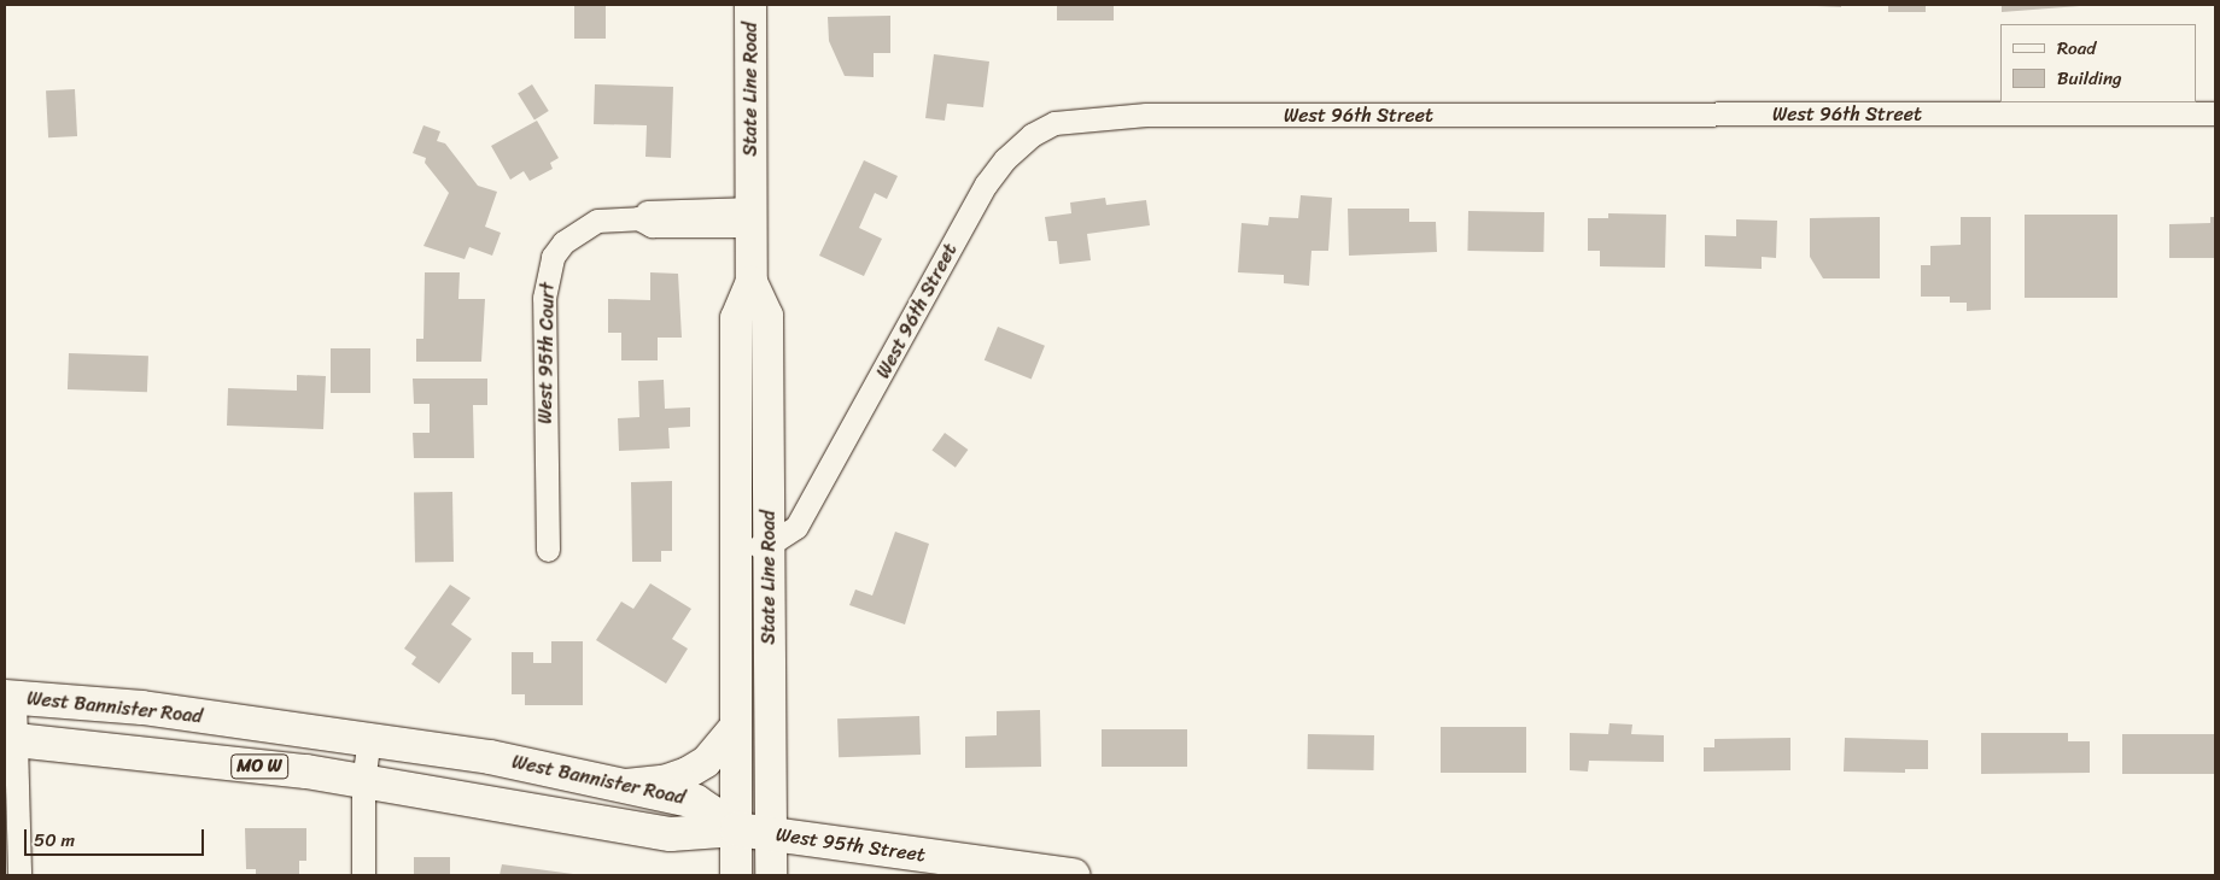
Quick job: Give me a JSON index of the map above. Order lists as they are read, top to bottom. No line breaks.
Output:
{"streets":{"main road":["State Line Road","West Bannister Road","MO W","West 95th Street"],"street":["West 96th Street","West 95th Court"]},"crossings":[["State Line Road","West 96th Street"],["State Line Road","West 95th Court"],["State Line Road","West Bannister Road"],["State Line Road","West 95th Street"],["West Bannister Road","West 95th Street"]],"legend":["Road","Building"],"scale_bar":"50 m"}
